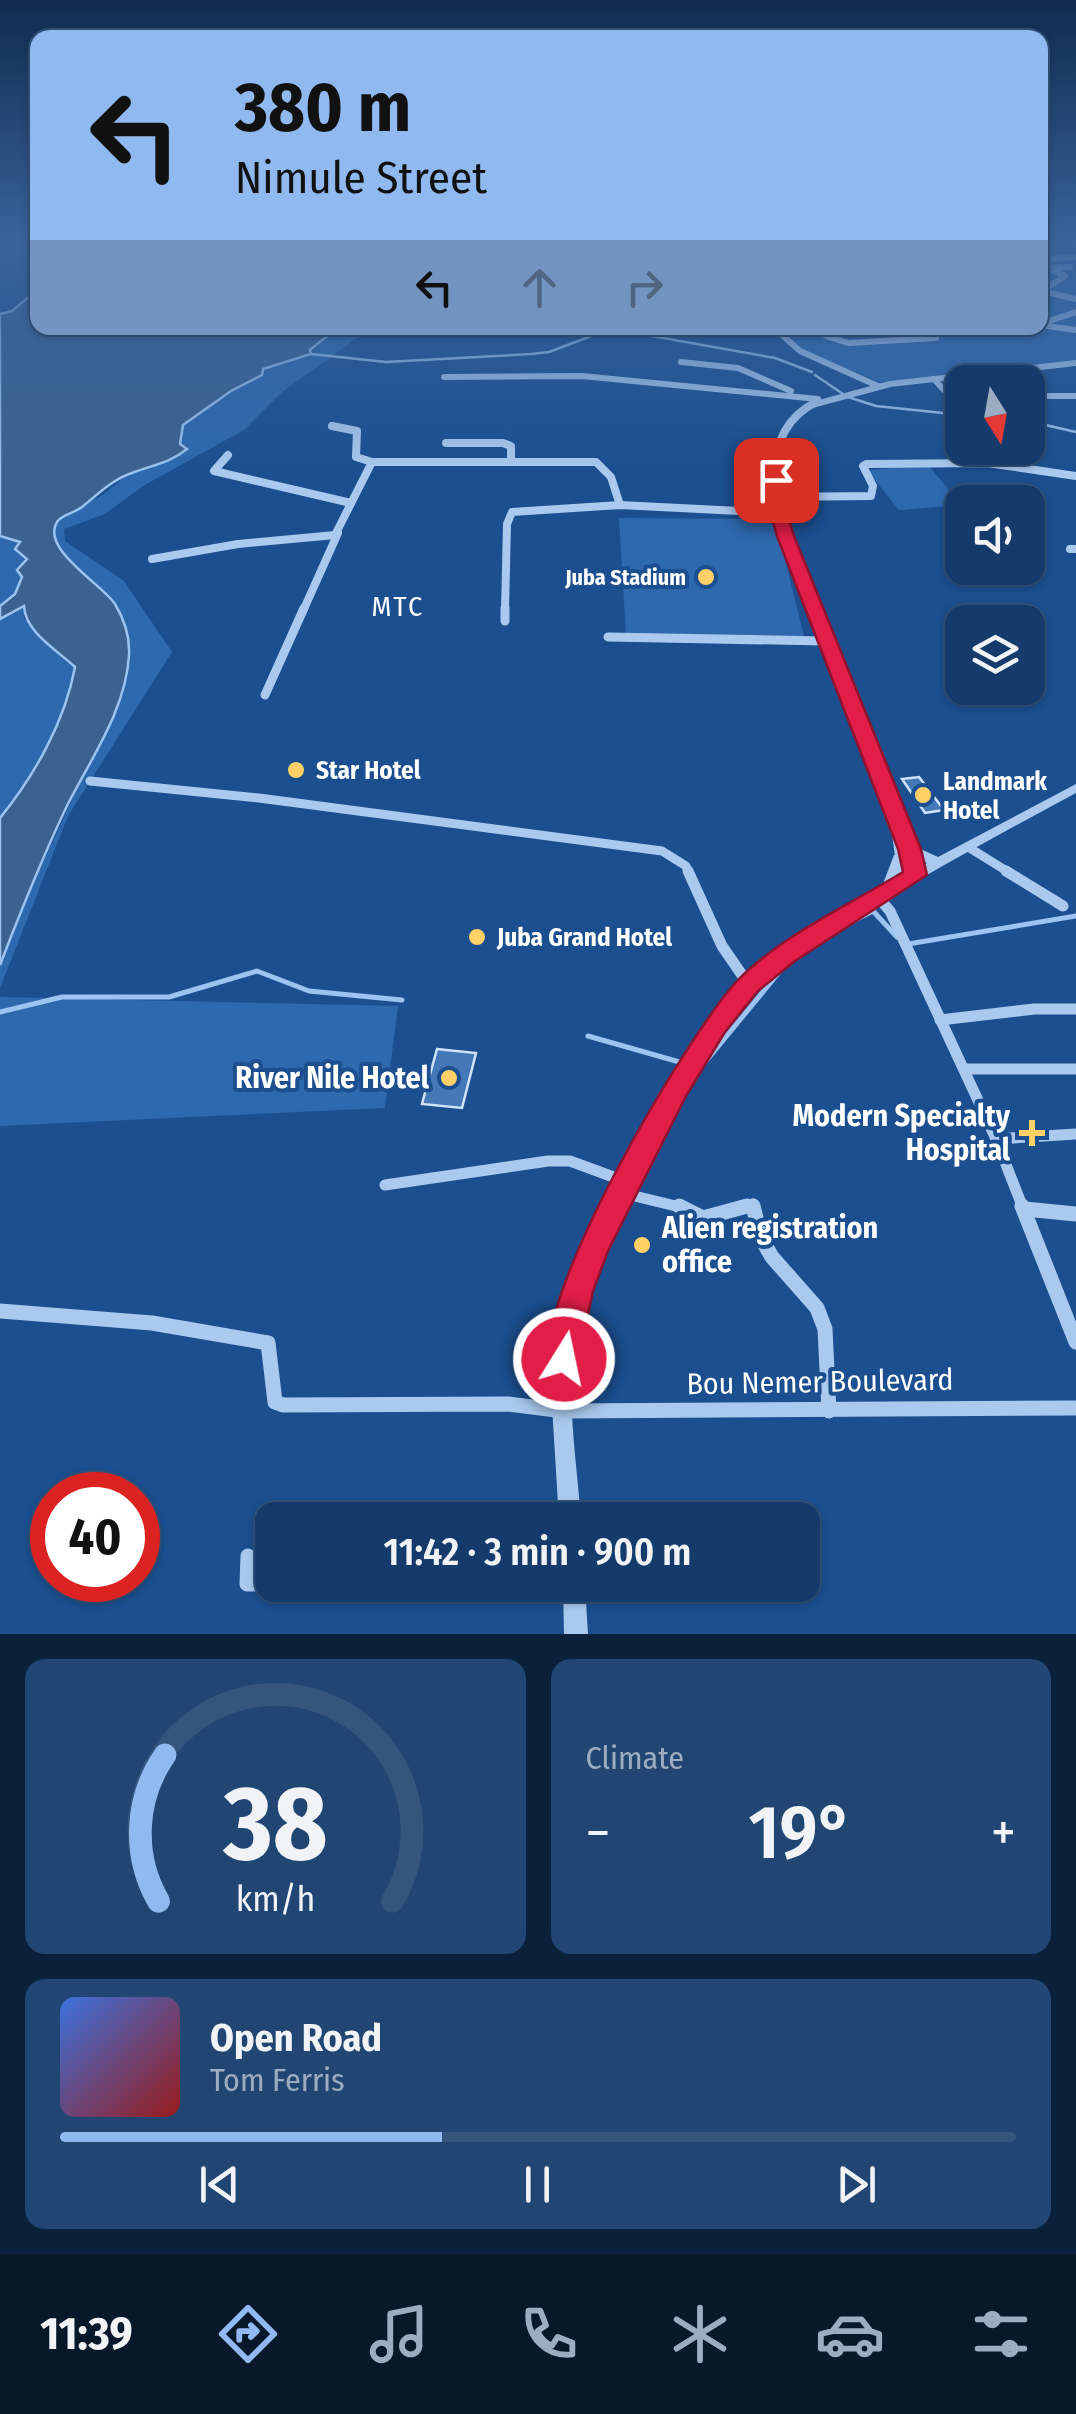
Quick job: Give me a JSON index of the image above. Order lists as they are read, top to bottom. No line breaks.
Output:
{"streets":{"street":["Bou Nemer Boulevard"]},"districts":["MTC"],"places":{"other":["Juba Stadium","Star Hotel","Landmark Hotel","Juba Grand Hotel","River Nile Hotel","Alien registration office"],"health":["Modern Specialty Hospital"]},"north":"bottom","page":{"turn":["380 m","Nimule Street"],"limit":"40","trip":"11:42 · 3 min · 900 m","tile":"Climate","heat":["−","19°","+"],"song":["Open Road","Tom Ferris"],"tabs":"11:39","gauge":["38","km/h"]}}
